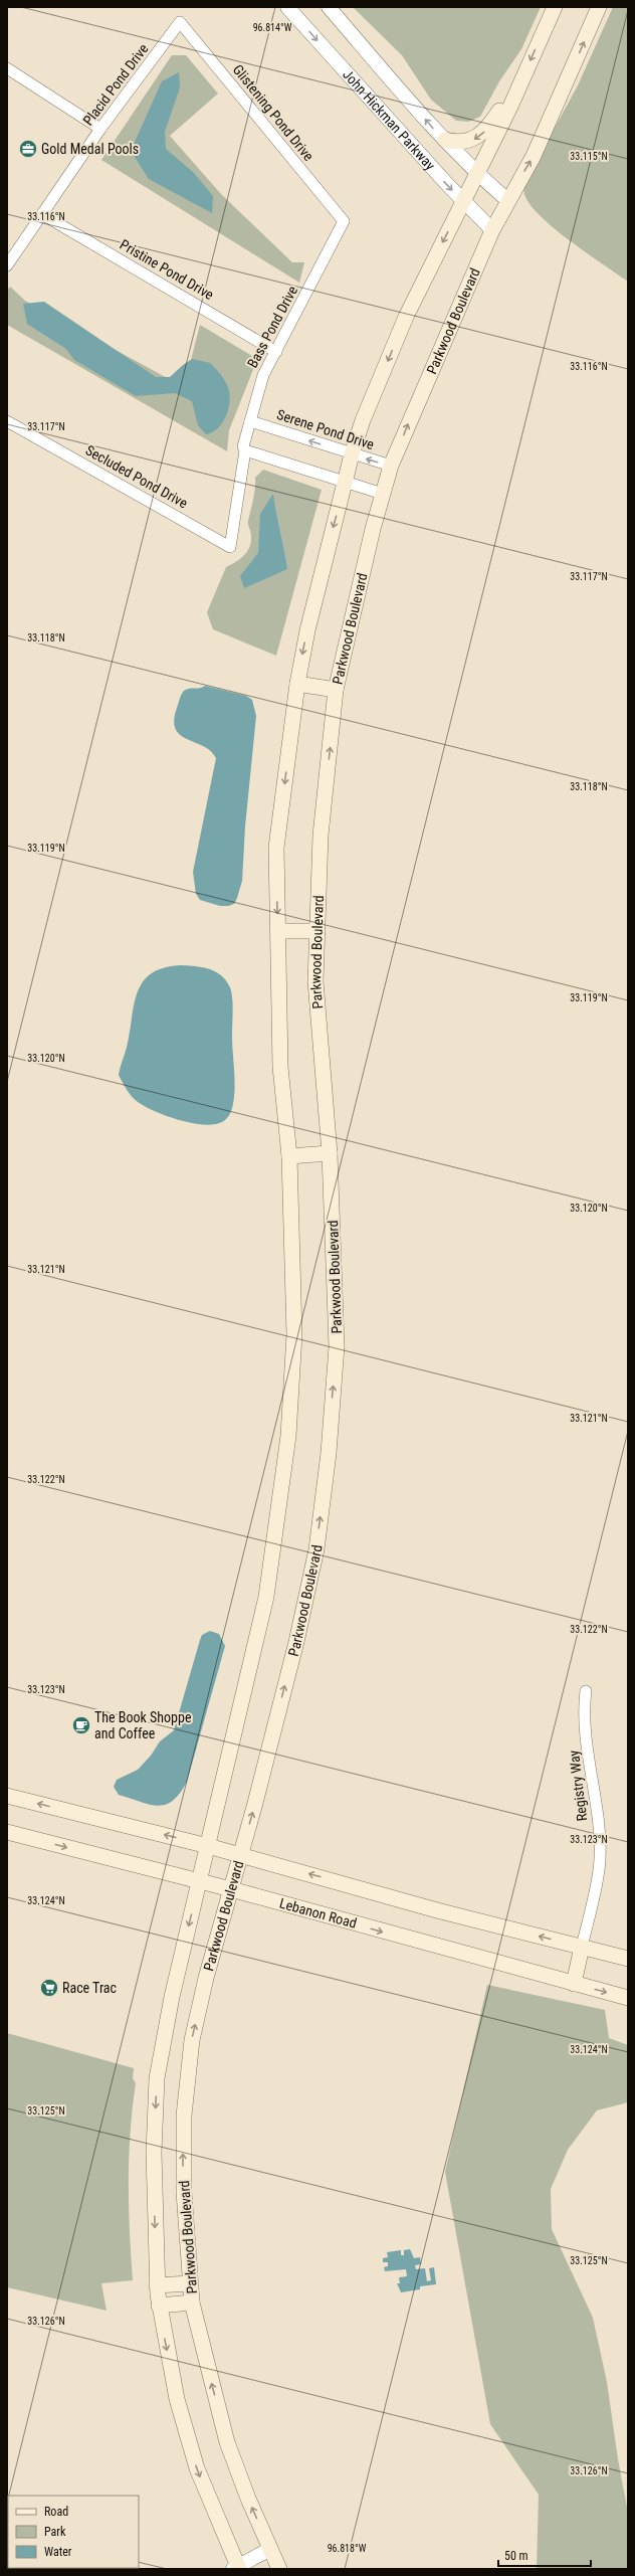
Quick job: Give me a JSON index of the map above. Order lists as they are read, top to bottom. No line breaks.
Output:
{"streets":{"main road":["Parkwood Boulevard","Lebanon Road"],"street":["Placid Pond Drive","Glistening Pond Drive","John Hickman Parkway","Pristine Pond Drive","Bass Pond Drive","Serene Pond Drive","Secluded Pond Drive","Registry Way"]},"crossings":[["Placid Pond Drive","Glistening Pond Drive"],["Placid Pond Drive","Pristine Pond Drive"],["Glistening Pond Drive","Bass Pond Drive"],["John Hickman Parkway","Parkwood Boulevard"],["Pristine Pond Drive","Bass Pond Drive"],["Parkwood Boulevard","Serene Pond Drive"],["Parkwood Boulevard","Lebanon Road"],["Bass Pond Drive","Serene Pond Drive"],["Bass Pond Drive","Secluded Pond Drive"]],"places":{"office":["Gold Medal Pools"],"cafe":["The Book Shoppe and Coffee"],"supermarket":["Race Trac"]},"legend":["Road","Park","Water"],"scale_bar":"50 m","coordinates":["96.814°W","33.115°N","33.116°N","33.117°N","33.118°N","33.119°N","33.120°N","33.121°N","33.122°N","33.123°N","33.124°N","33.125°N","33.126°N","96.818°W"]}
